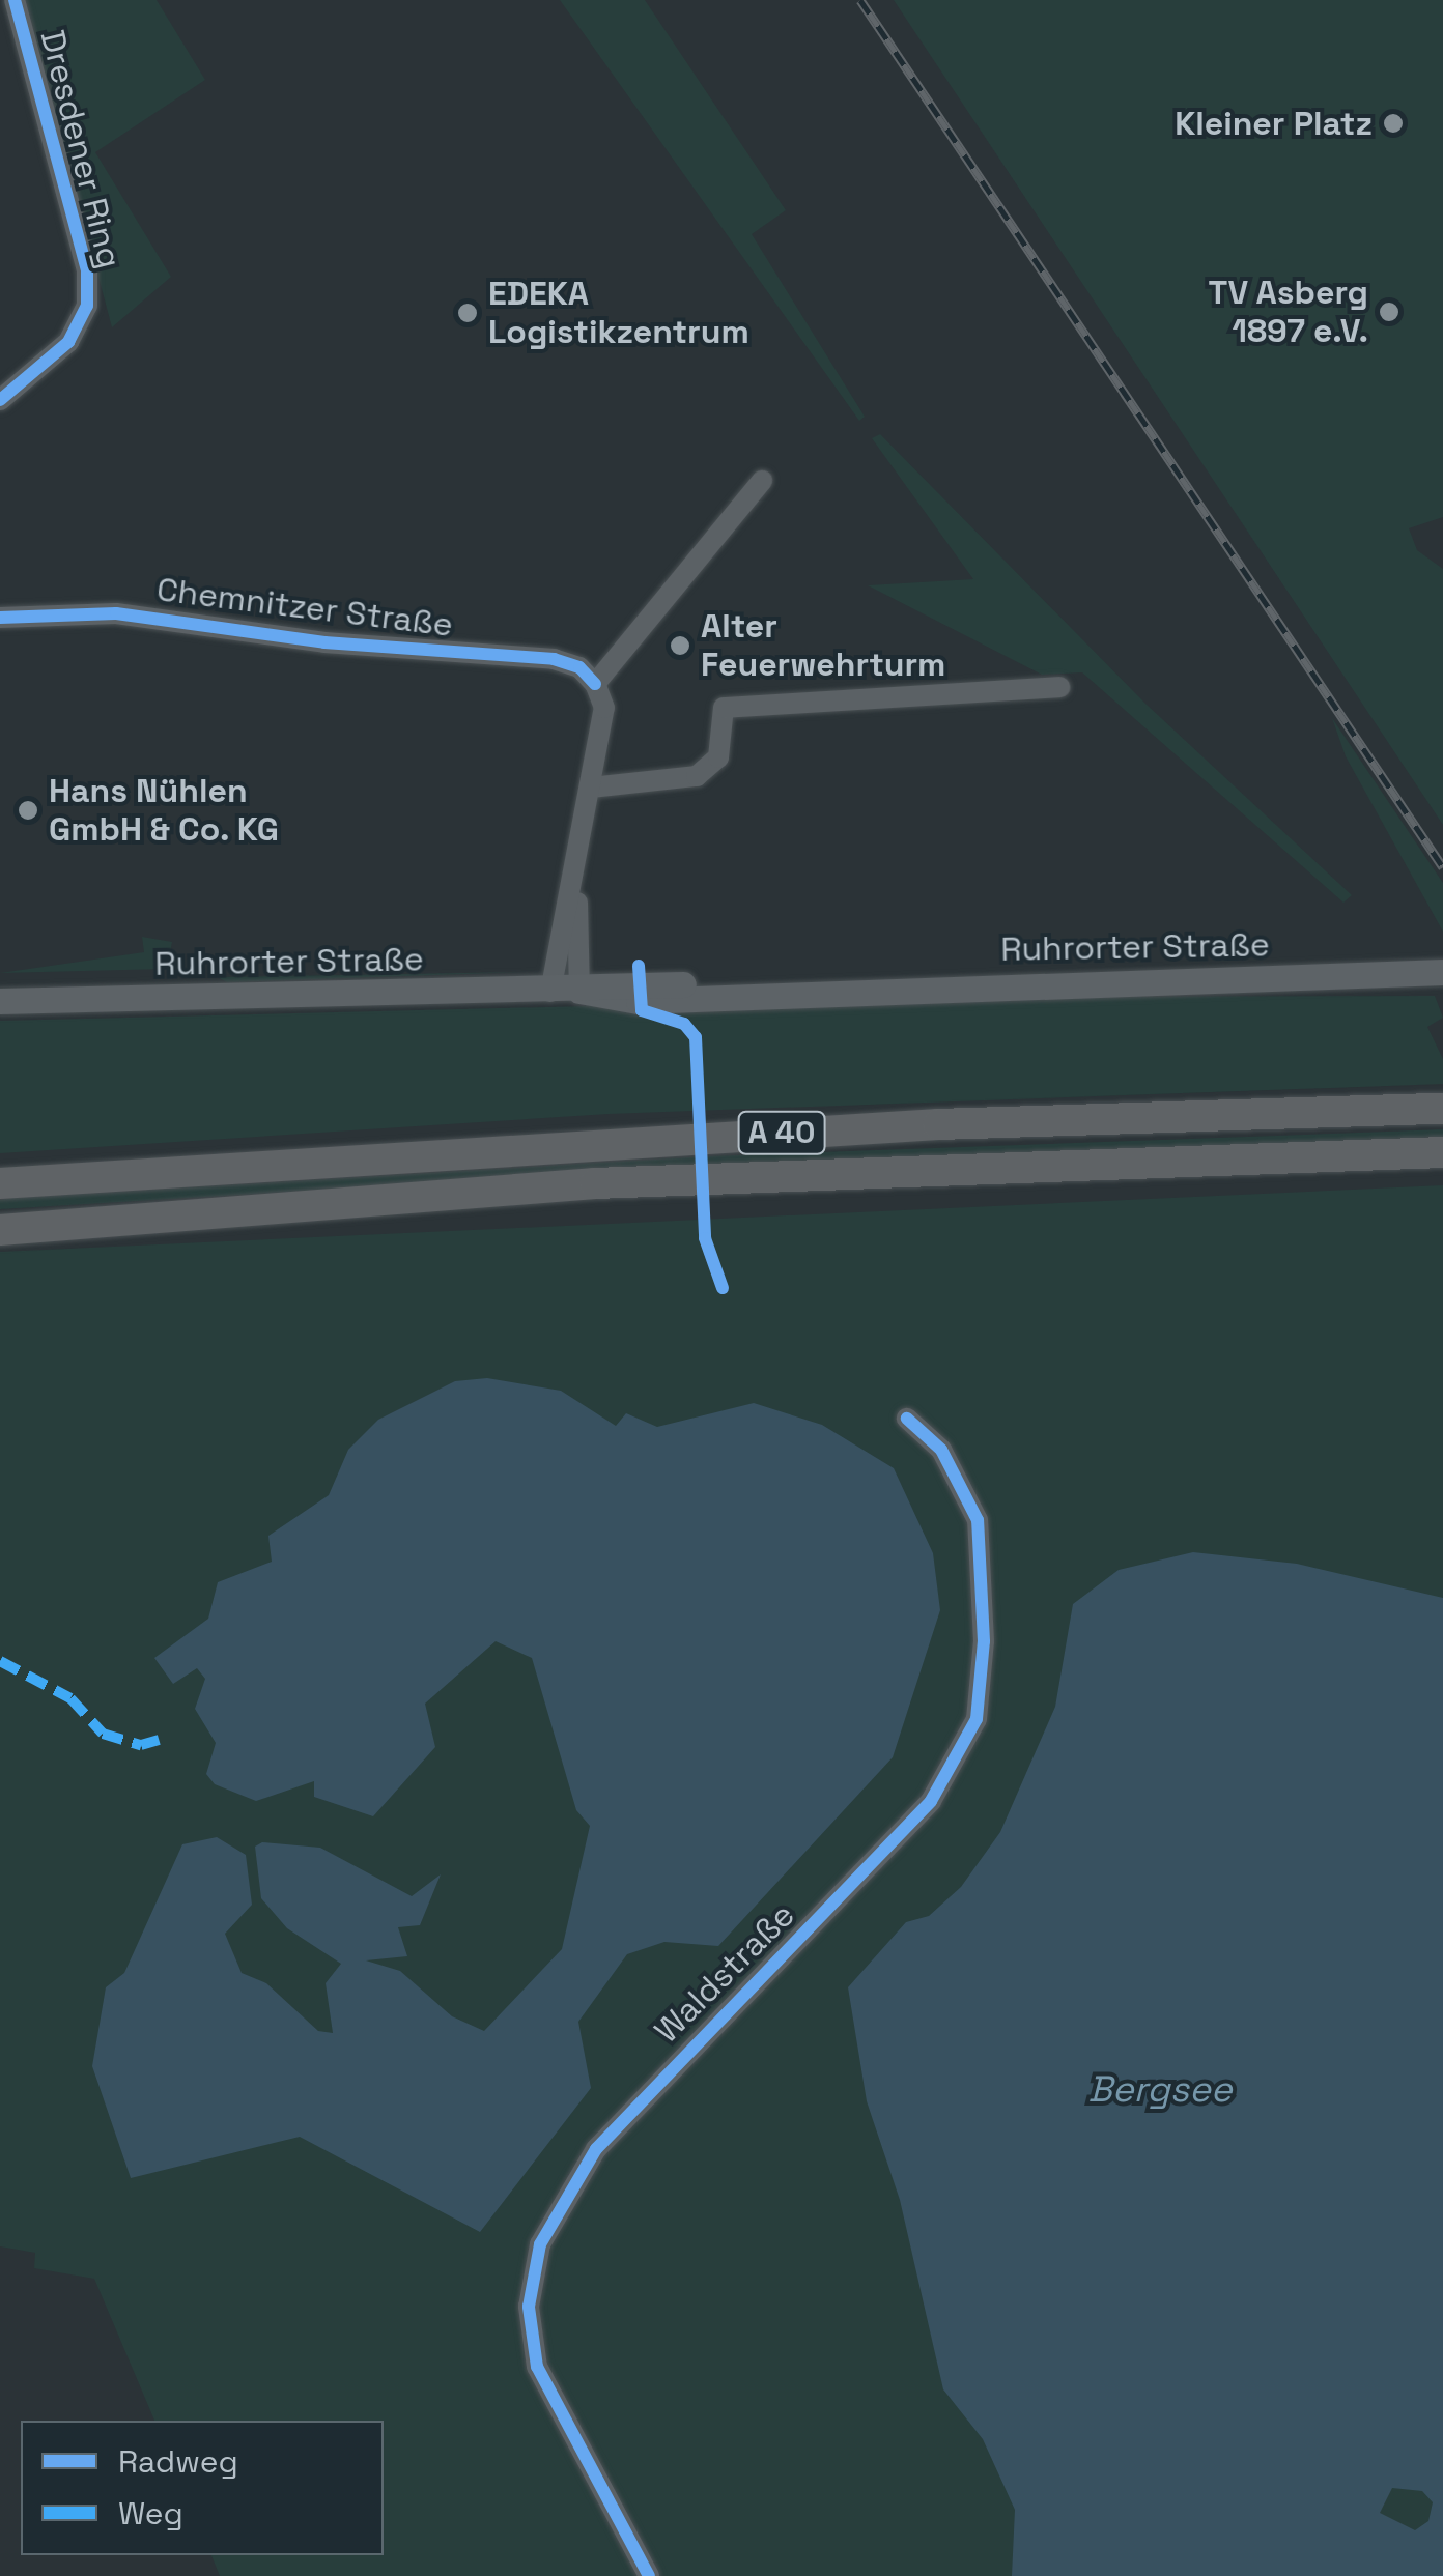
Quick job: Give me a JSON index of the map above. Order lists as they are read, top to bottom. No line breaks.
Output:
{"streets":{"highway":["A 40"],"main road":["Ruhrorter Straße"],"street":["Dresdener Ring","Chemnitzer Straße","Waldstraße"]},"water":["Bergsee"],"places":["Kleiner Platz","TV Asberg 1897 e.V.","EDEKA Logistikzentrum","Alter Feuerwehrturm","Hans Nühlen GmbH & Co. KG"],"legend":["Radweg","Weg"]}
